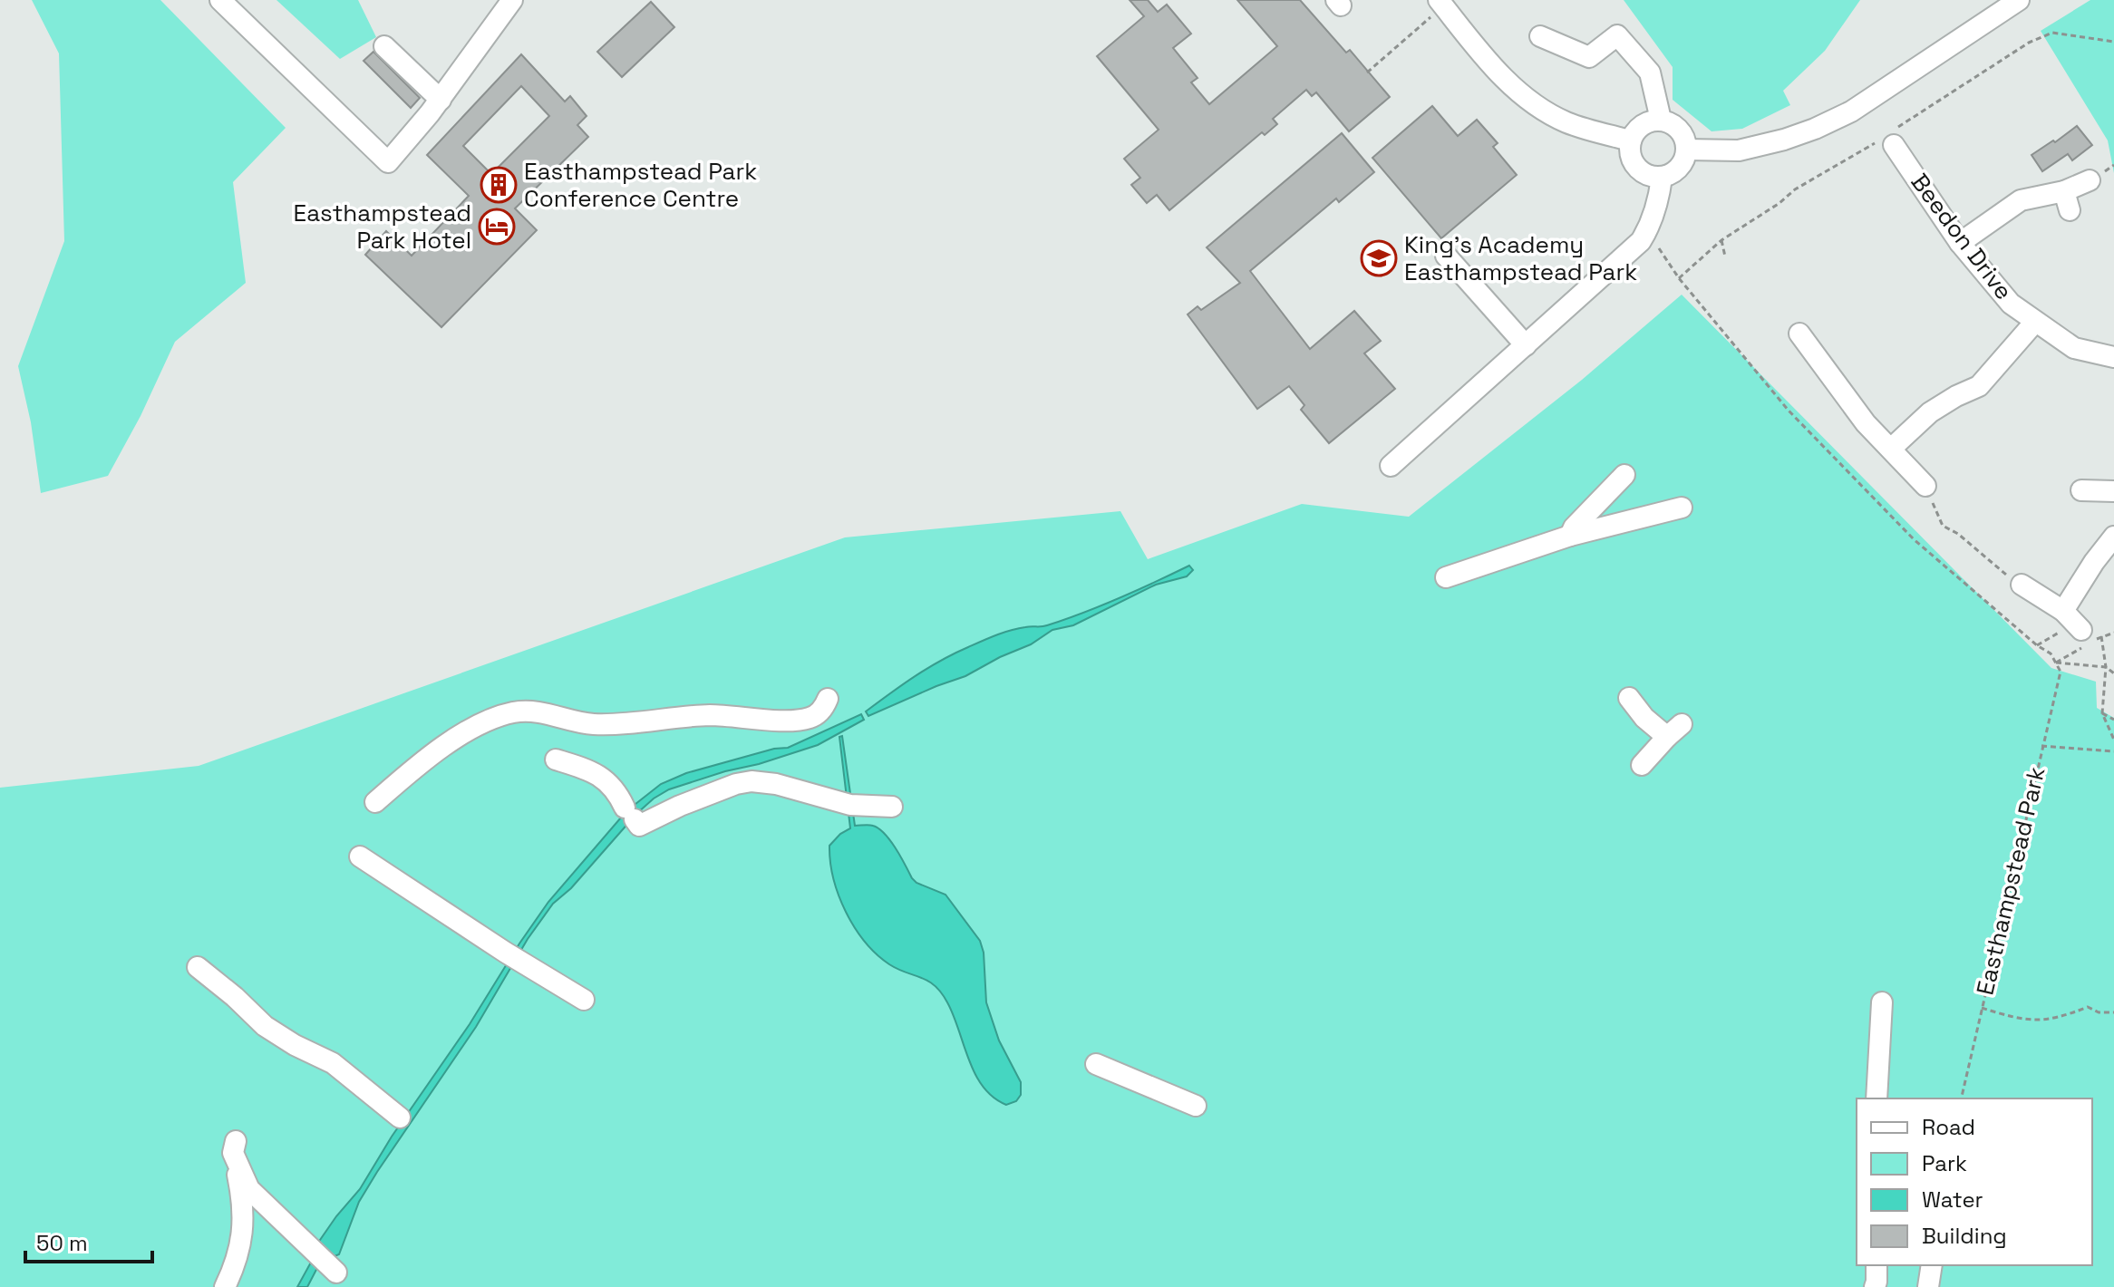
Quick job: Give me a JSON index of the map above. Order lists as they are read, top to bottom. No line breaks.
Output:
{"streets":{"street":["Beedon Drive"],"path":["Easthampstead Park"]},"places":{"building":["Easthampstead Park Conference Centre"],"hotel":["Easthampstead Park Hotel"],"school or university":["King's Academy Easthampstead Park"]},"legend":["Road","Park","Water","Building"],"scale_bar":"50 m"}
